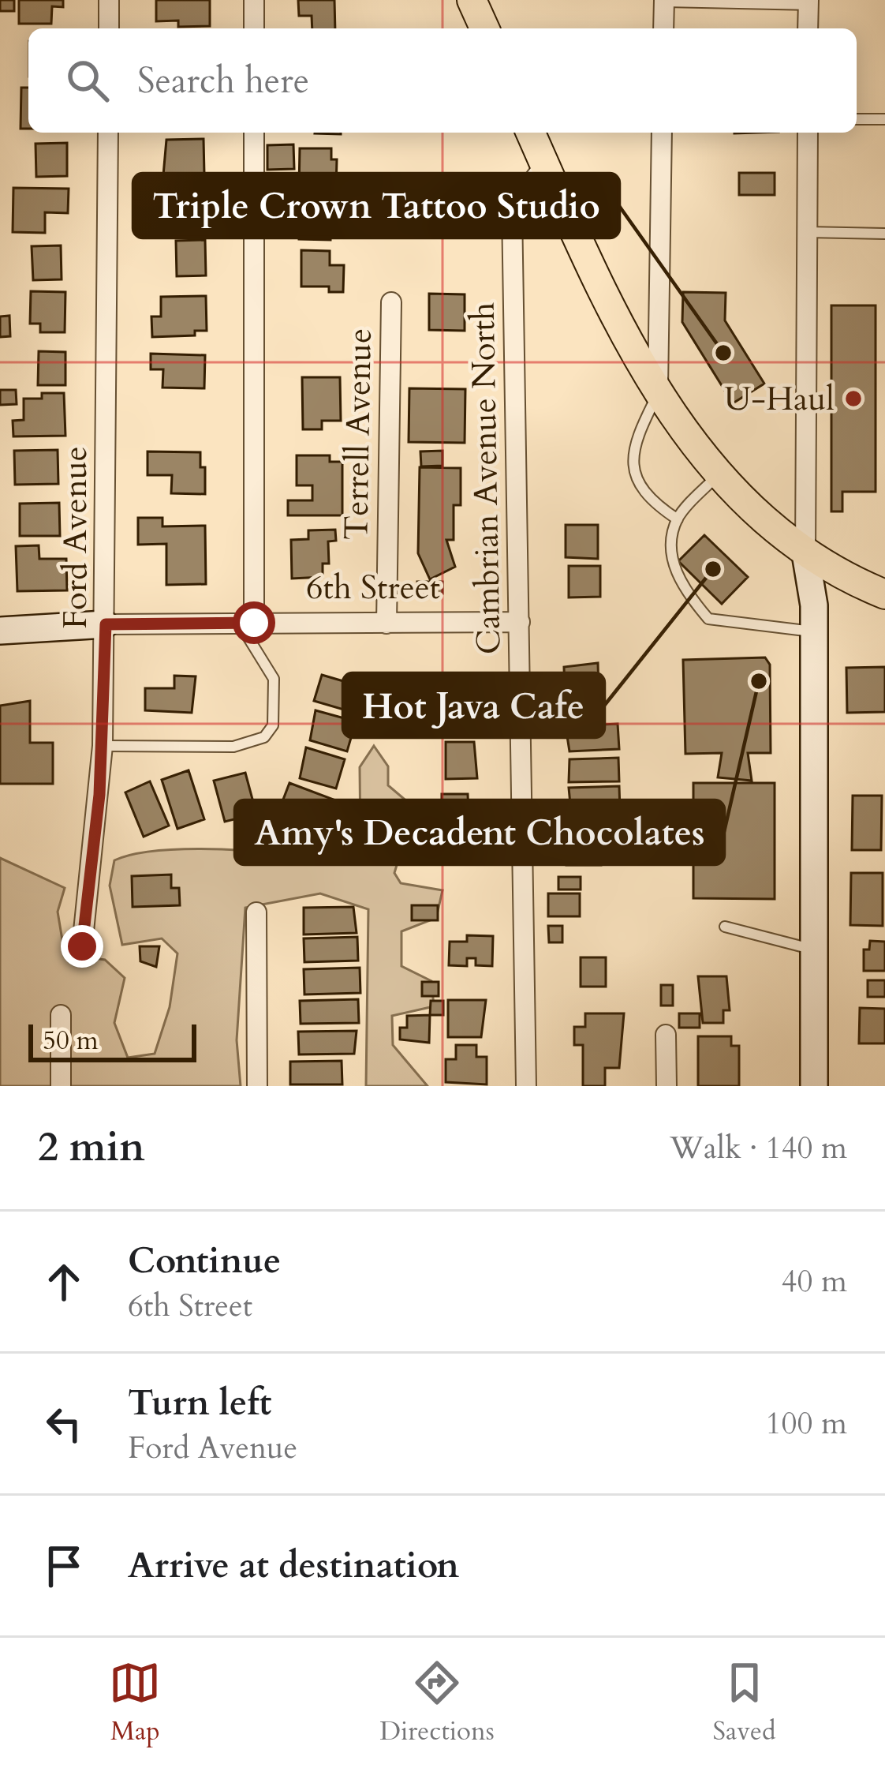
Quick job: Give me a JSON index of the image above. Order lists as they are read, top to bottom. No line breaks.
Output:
{"streets":{"street":["Terrell Avenue","Cambrian Avenue North","Ford Avenue","6th Street"]},"crossings":[["Terrell Avenue","6th Street"],["Cambrian Avenue North","6th Street"],["Ford Avenue","6th Street"]],"places":["Triple Crown Tattoo Studio","U-Haul","Hot Java Cafe","Amy's Decadent Chocolates"],"scale_bar":"50 m","page":{"search":"Search here","scale":"50 m","heading":["2 min","Walk · 140 m"],"list":[["Continue","6th Street","40 m"],["Turn left","Ford Avenue","100 m"],"Arrive at destination"],"nav":["Map","Directions","Saved"]}}
